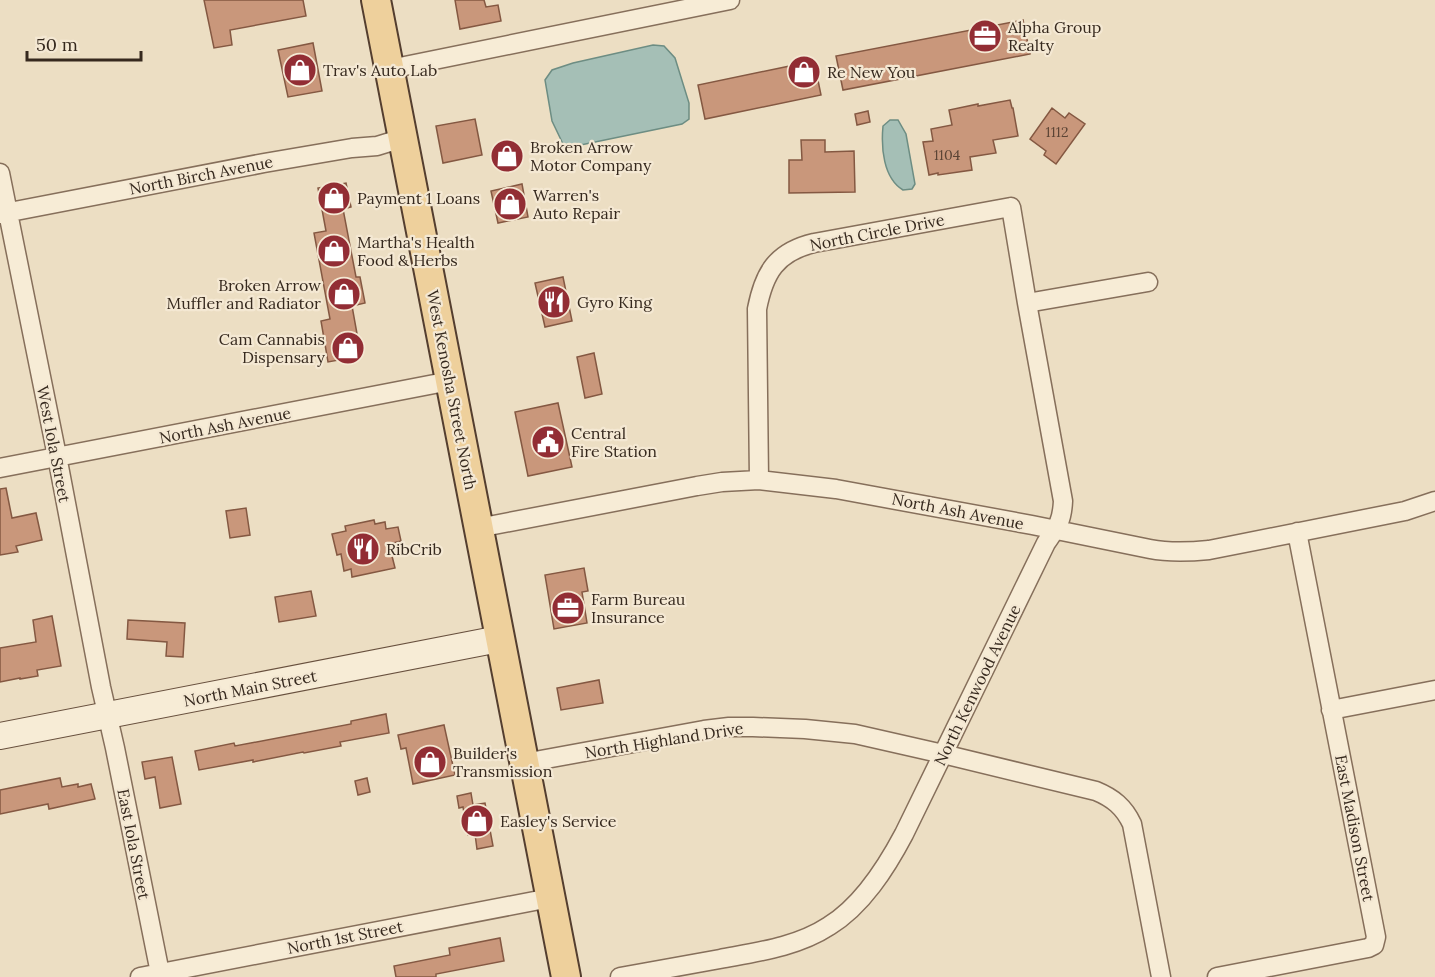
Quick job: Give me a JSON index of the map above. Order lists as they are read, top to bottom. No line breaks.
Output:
{"streets":{"main road":["West Kenosha Street North","North Main Street"],"street":["North Birch Avenue","North Circle Drive","North Ash Avenue","West Iola Street","North Kenwood Avenue","North Highland Drive","East Madison Street","East Iola Street","North 1st Street"]},"crossings":[["North Birch Avenue","West Kenosha Street North"],["North Birch Avenue","West Iola Street"],["North Circle Drive","North Ash Avenue"],["North Circle Drive","North Kenwood Avenue"],["West Kenosha Street North","North Ash Avenue"],["West Kenosha Street North","North Main Street"],["West Kenosha Street North","North Highland Drive"],["West Kenosha Street North","North 1st Street"],["North Ash Avenue","West Iola Street"],["North Ash Avenue","North Kenwood Avenue"],["North Ash Avenue","East Madison Street"],["West Iola Street","North Main Street"],["West Iola Street","East Iola Street"],["North Kenwood Avenue","North Highland Drive"],["North Main Street","East Iola Street"],["East Iola Street","North 1st Street"]],"places":{"office":["Alpha Group Realty","Farm Bureau Insurance"],"shop":["Trav's Auto Lab","Re New You","Broken Arrow Motor Company","Payment 1 Loans","Warren's Auto Repair","Martha's Health Food & Herbs","Broken Arrow Muffler and Radiator","Cam Cannabis Dispensary","Builder's Transmission","Easley's Service"],"restaurant":["Gyro King","RibCrib"],"public building":["Central Fire Station"]},"house_numbers":["1112","1104"],"scale_bar":"50 m"}
